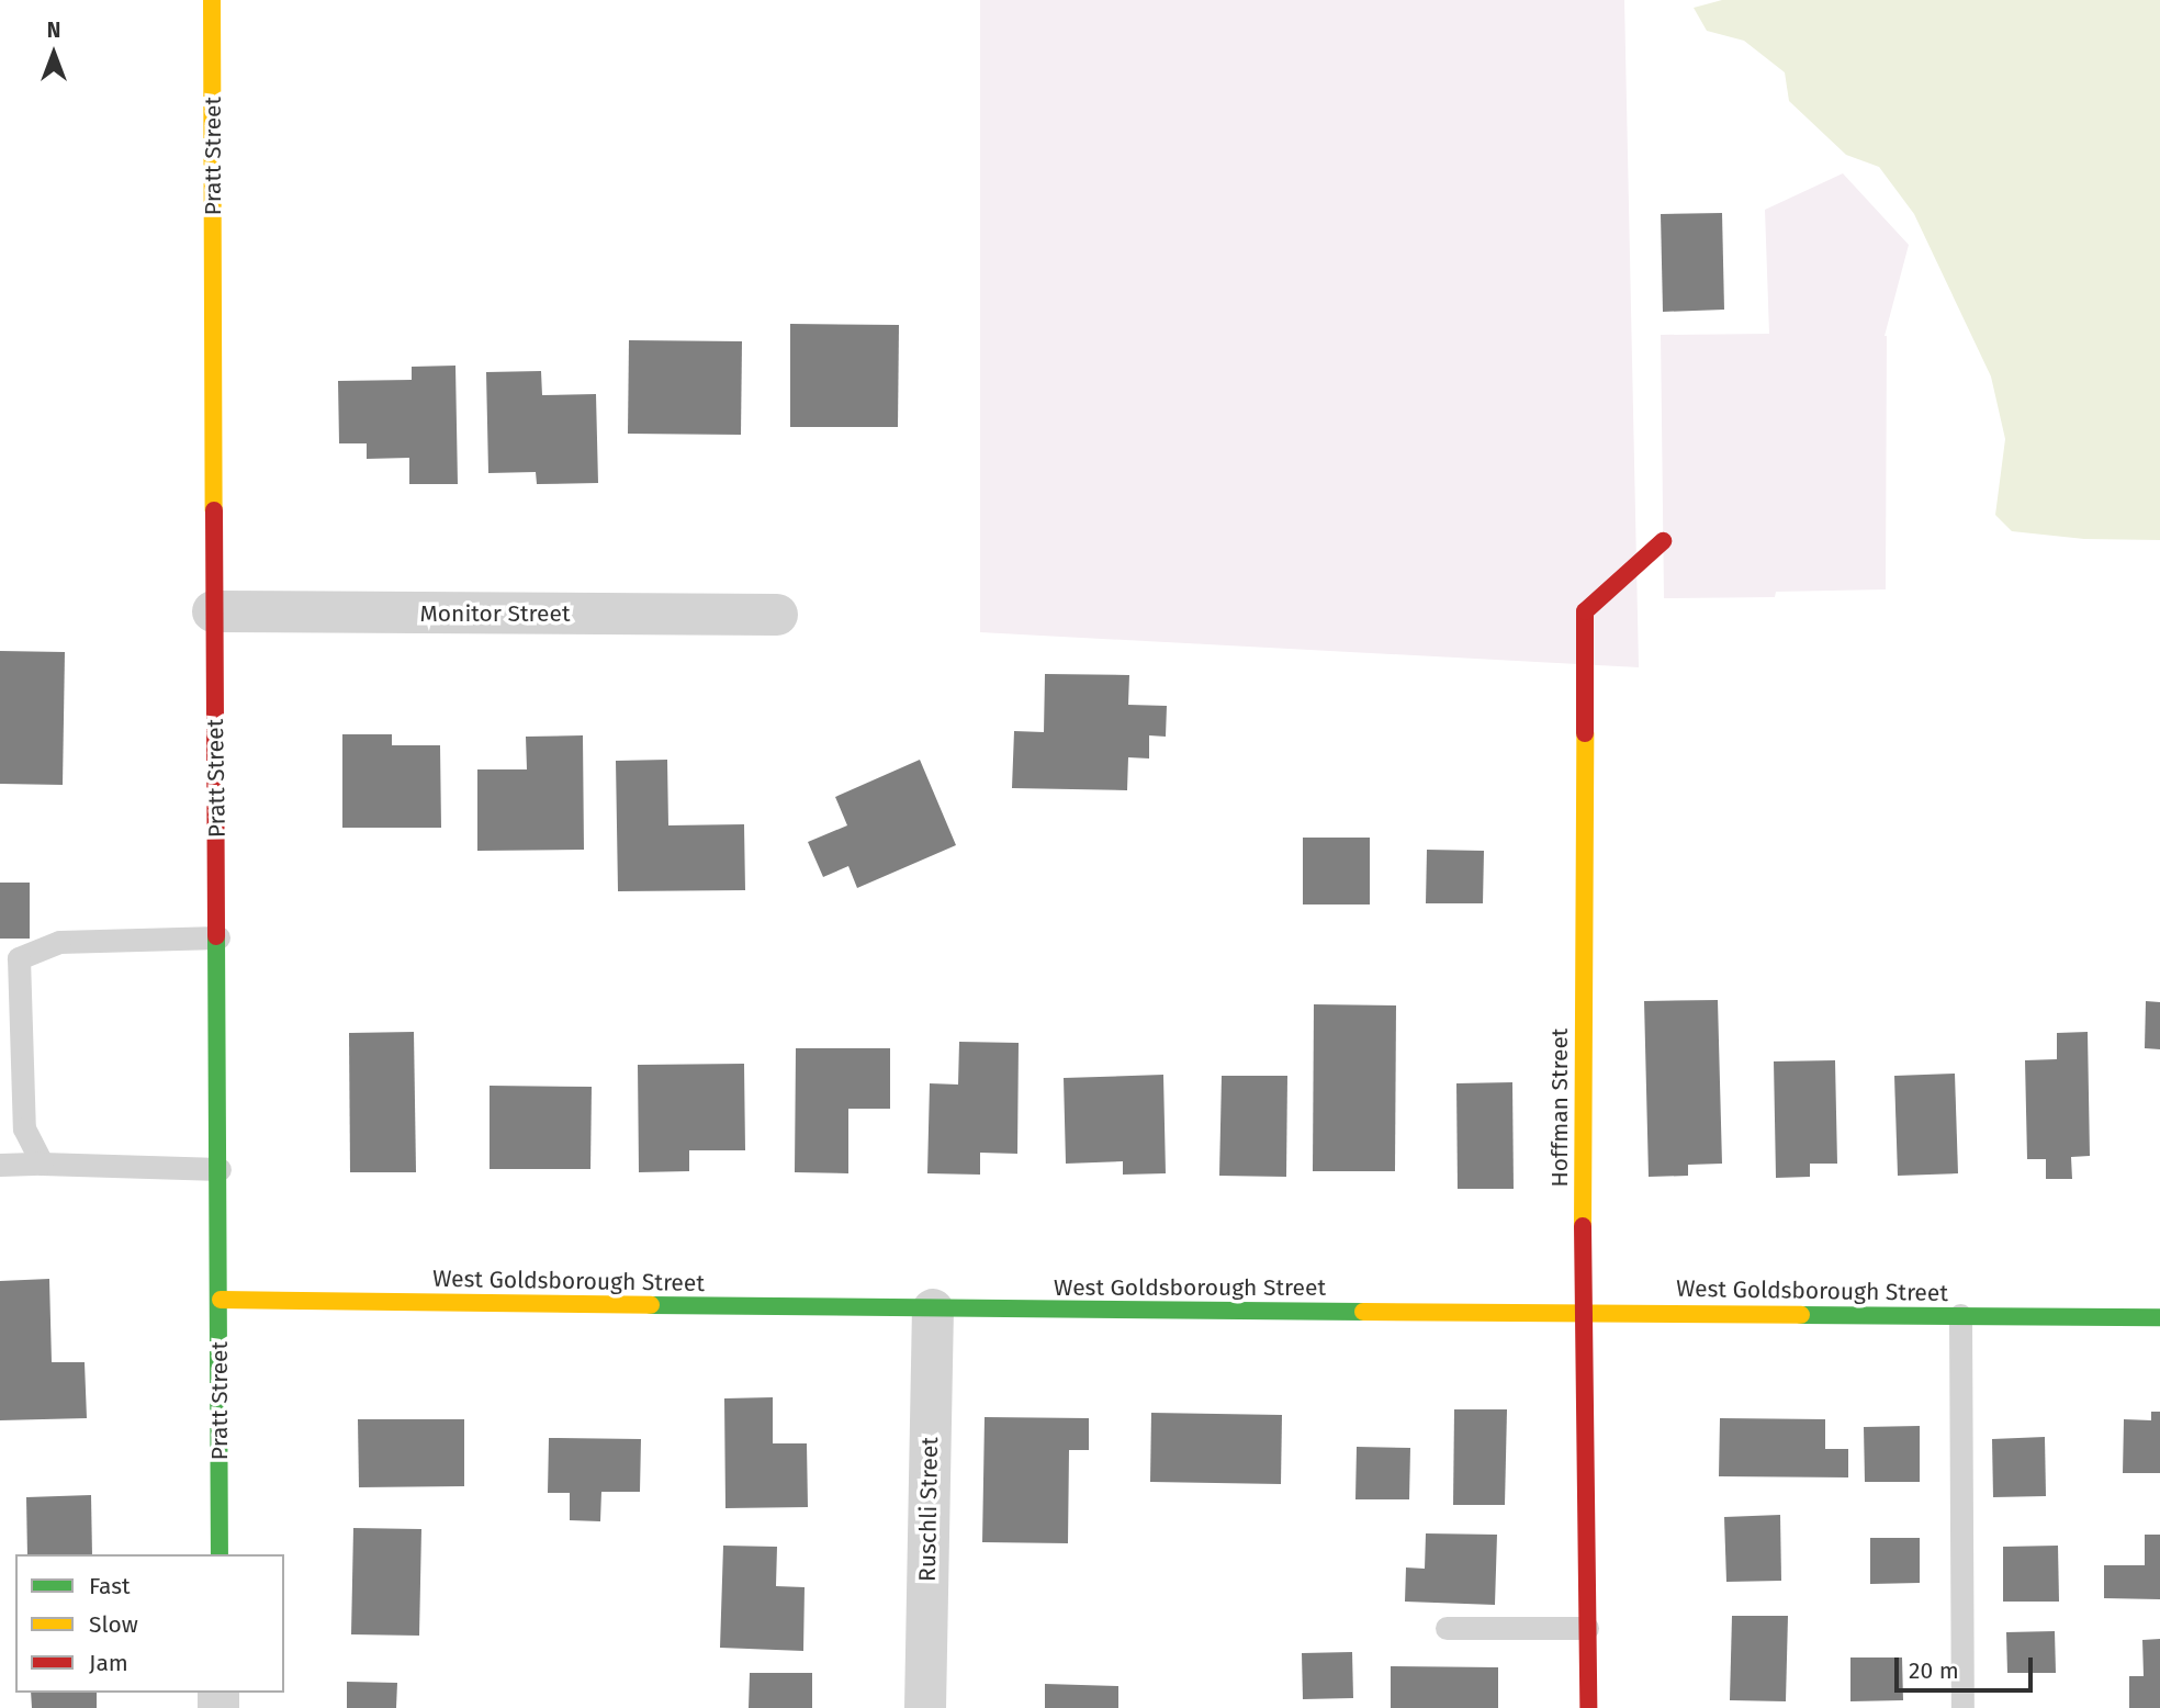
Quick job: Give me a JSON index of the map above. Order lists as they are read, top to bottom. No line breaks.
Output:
{"streets":{"street":["Pratt Street","Monitor Street","Hoffman Street","West Goldsborough Street","Ruschli Street"]},"crossings":[["Pratt Street","Monitor Street"],["Pratt Street","West Goldsborough Street"],["Hoffman Street","West Goldsborough Street"],["West Goldsborough Street","Ruschli Street"]],"legend":["Fast","Slow","Jam"],"scale_bar":"20 m","north":"top"}
